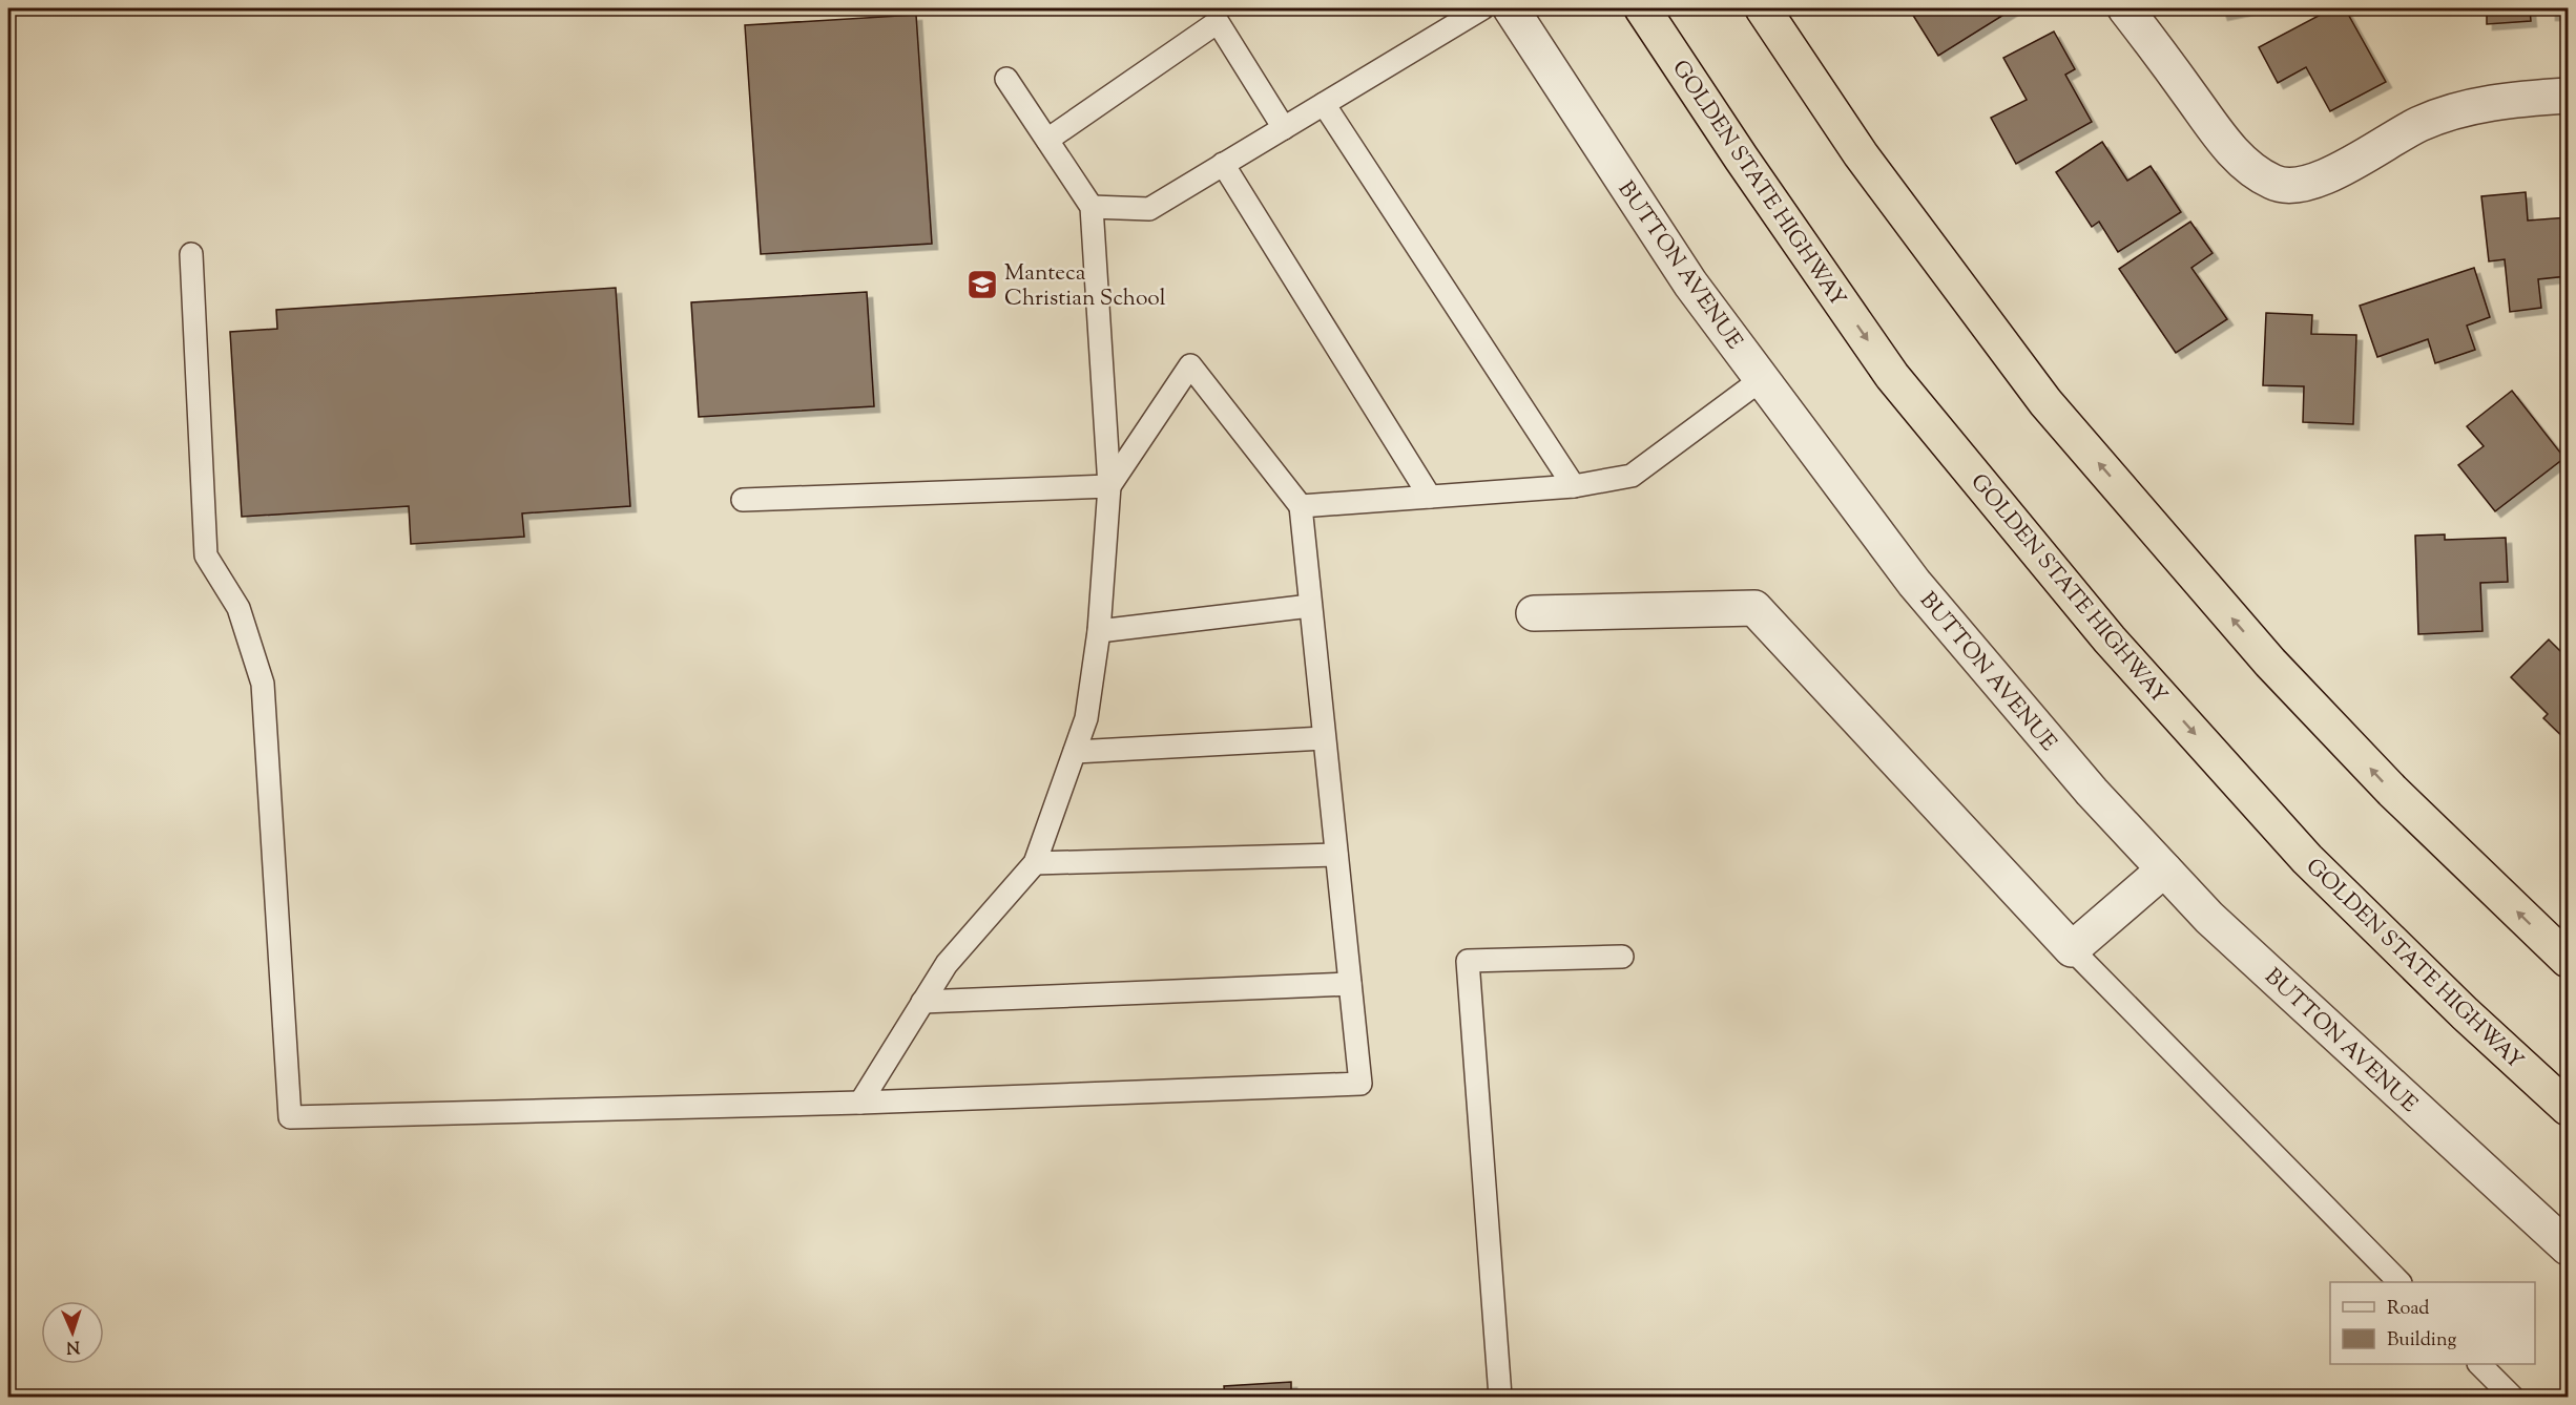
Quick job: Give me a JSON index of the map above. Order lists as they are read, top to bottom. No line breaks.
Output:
{"streets":{"highway":["GOLDEN STATE HIGHWAY"],"street":["BUTTON AVENUE"]},"places":{"school or university":["Manteca Christian School"]},"legend":["Road","Building"],"north":"bottom"}
